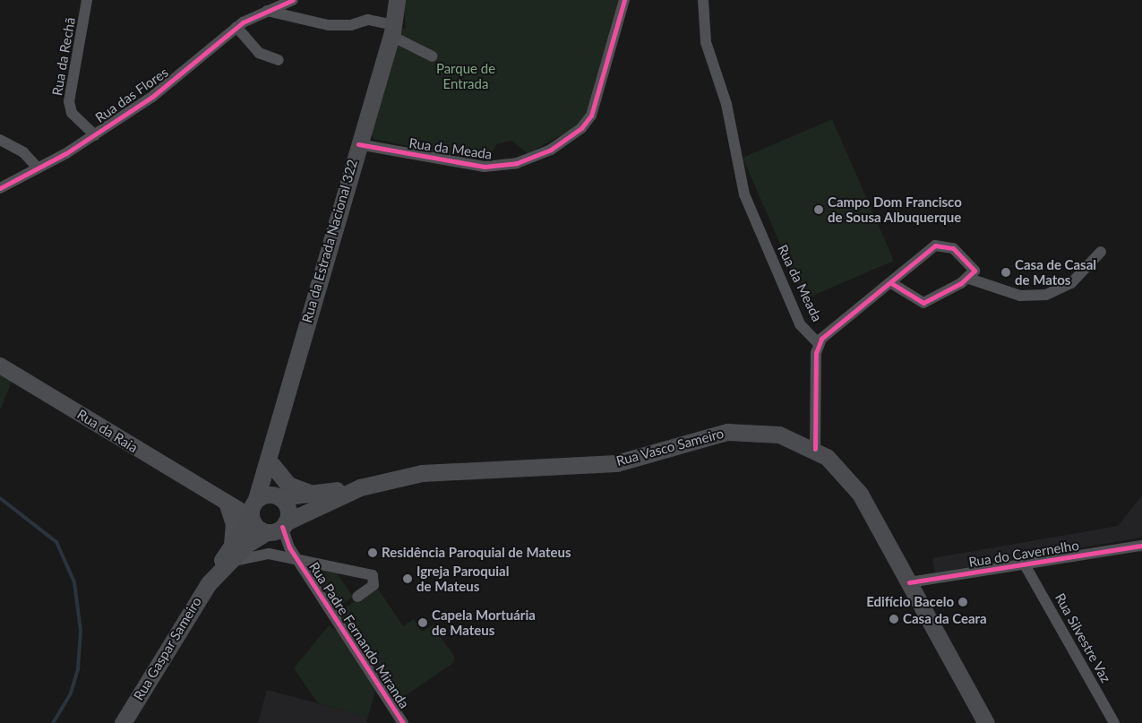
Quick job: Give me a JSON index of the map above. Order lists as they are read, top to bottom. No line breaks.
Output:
{"streets":{"main road":["Rua da Estrada Nacional 322","Rua da Raia","Rua Vasco Sameiro","Rua Gaspar Sameiro"],"street":["Rua da Rechã","Rua das Flores","Rua da Meada","Rua do Cavernelho","Rua Padre Fernando Miranda","Rua Silvestre Vaz"]},"crossings":[["Rua da Rechã","Rua das Flores"],["Rua da Meada","Rua da Estrada Nacional 322"],["Rua Vasco Sameiro","Rua do Cavernelho"],["Rua do Cavernelho","Rua Silvestre Vaz"]],"parks":["Parque de Entrada"],"places":["Campo Dom Francisco de Sousa Albuquerque","Casa de Casal de Matos","Residência Paroquial de Mateus","Igreja Paroquial de Mateus","Edifício Bacelo","Casa da Ceara","Capela Mortuária de Mateus"]}
